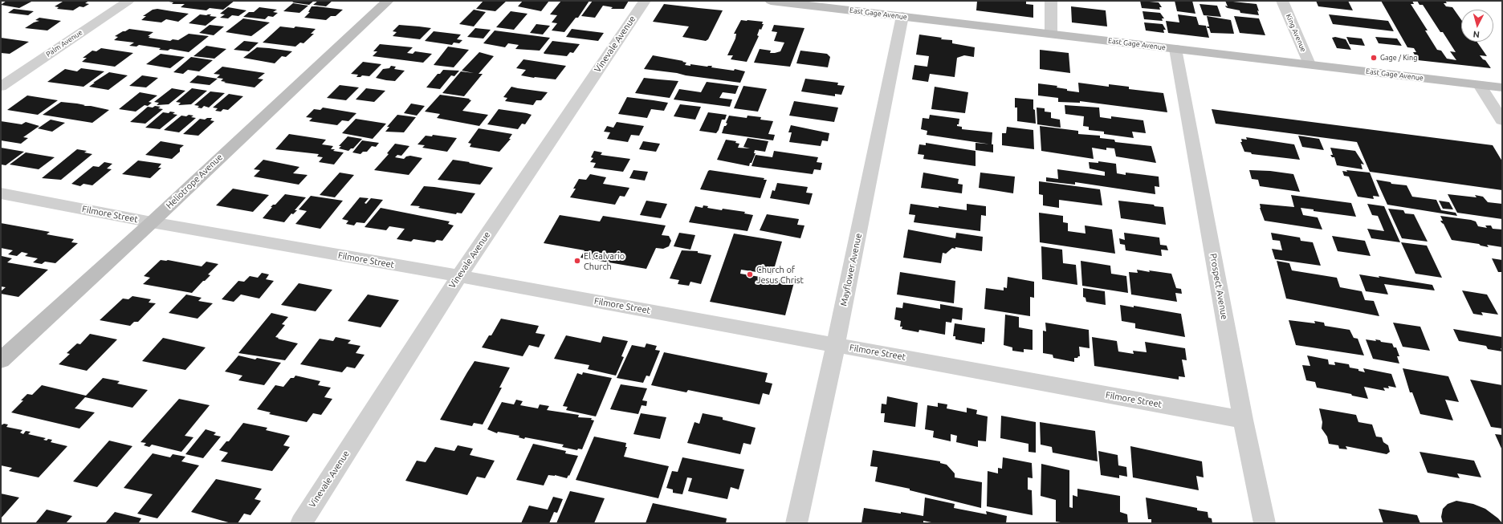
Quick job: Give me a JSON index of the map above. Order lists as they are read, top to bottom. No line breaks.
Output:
{"streets":{"main road":["East Gage Avenue","Heliotrope Avenue"],"street":["King Avenue","Palm Avenue","Vinevale Avenue","Filmore Street","Mayflower Avenue","Prospect Avenue"]},"crossings":[["East Gage Avenue","King Avenue"],["East Gage Avenue","Mayflower Avenue"],["East Gage Avenue","Prospect Avenue"],["Vinevale Avenue","Filmore Street"],["Heliotrope Avenue","Filmore Street"],["Filmore Street","Mayflower Avenue"],["Filmore Street","Prospect Avenue"]],"places":["Gage / King","El Calvario Church","Church of Jesus Christ"],"north":"bottom"}
